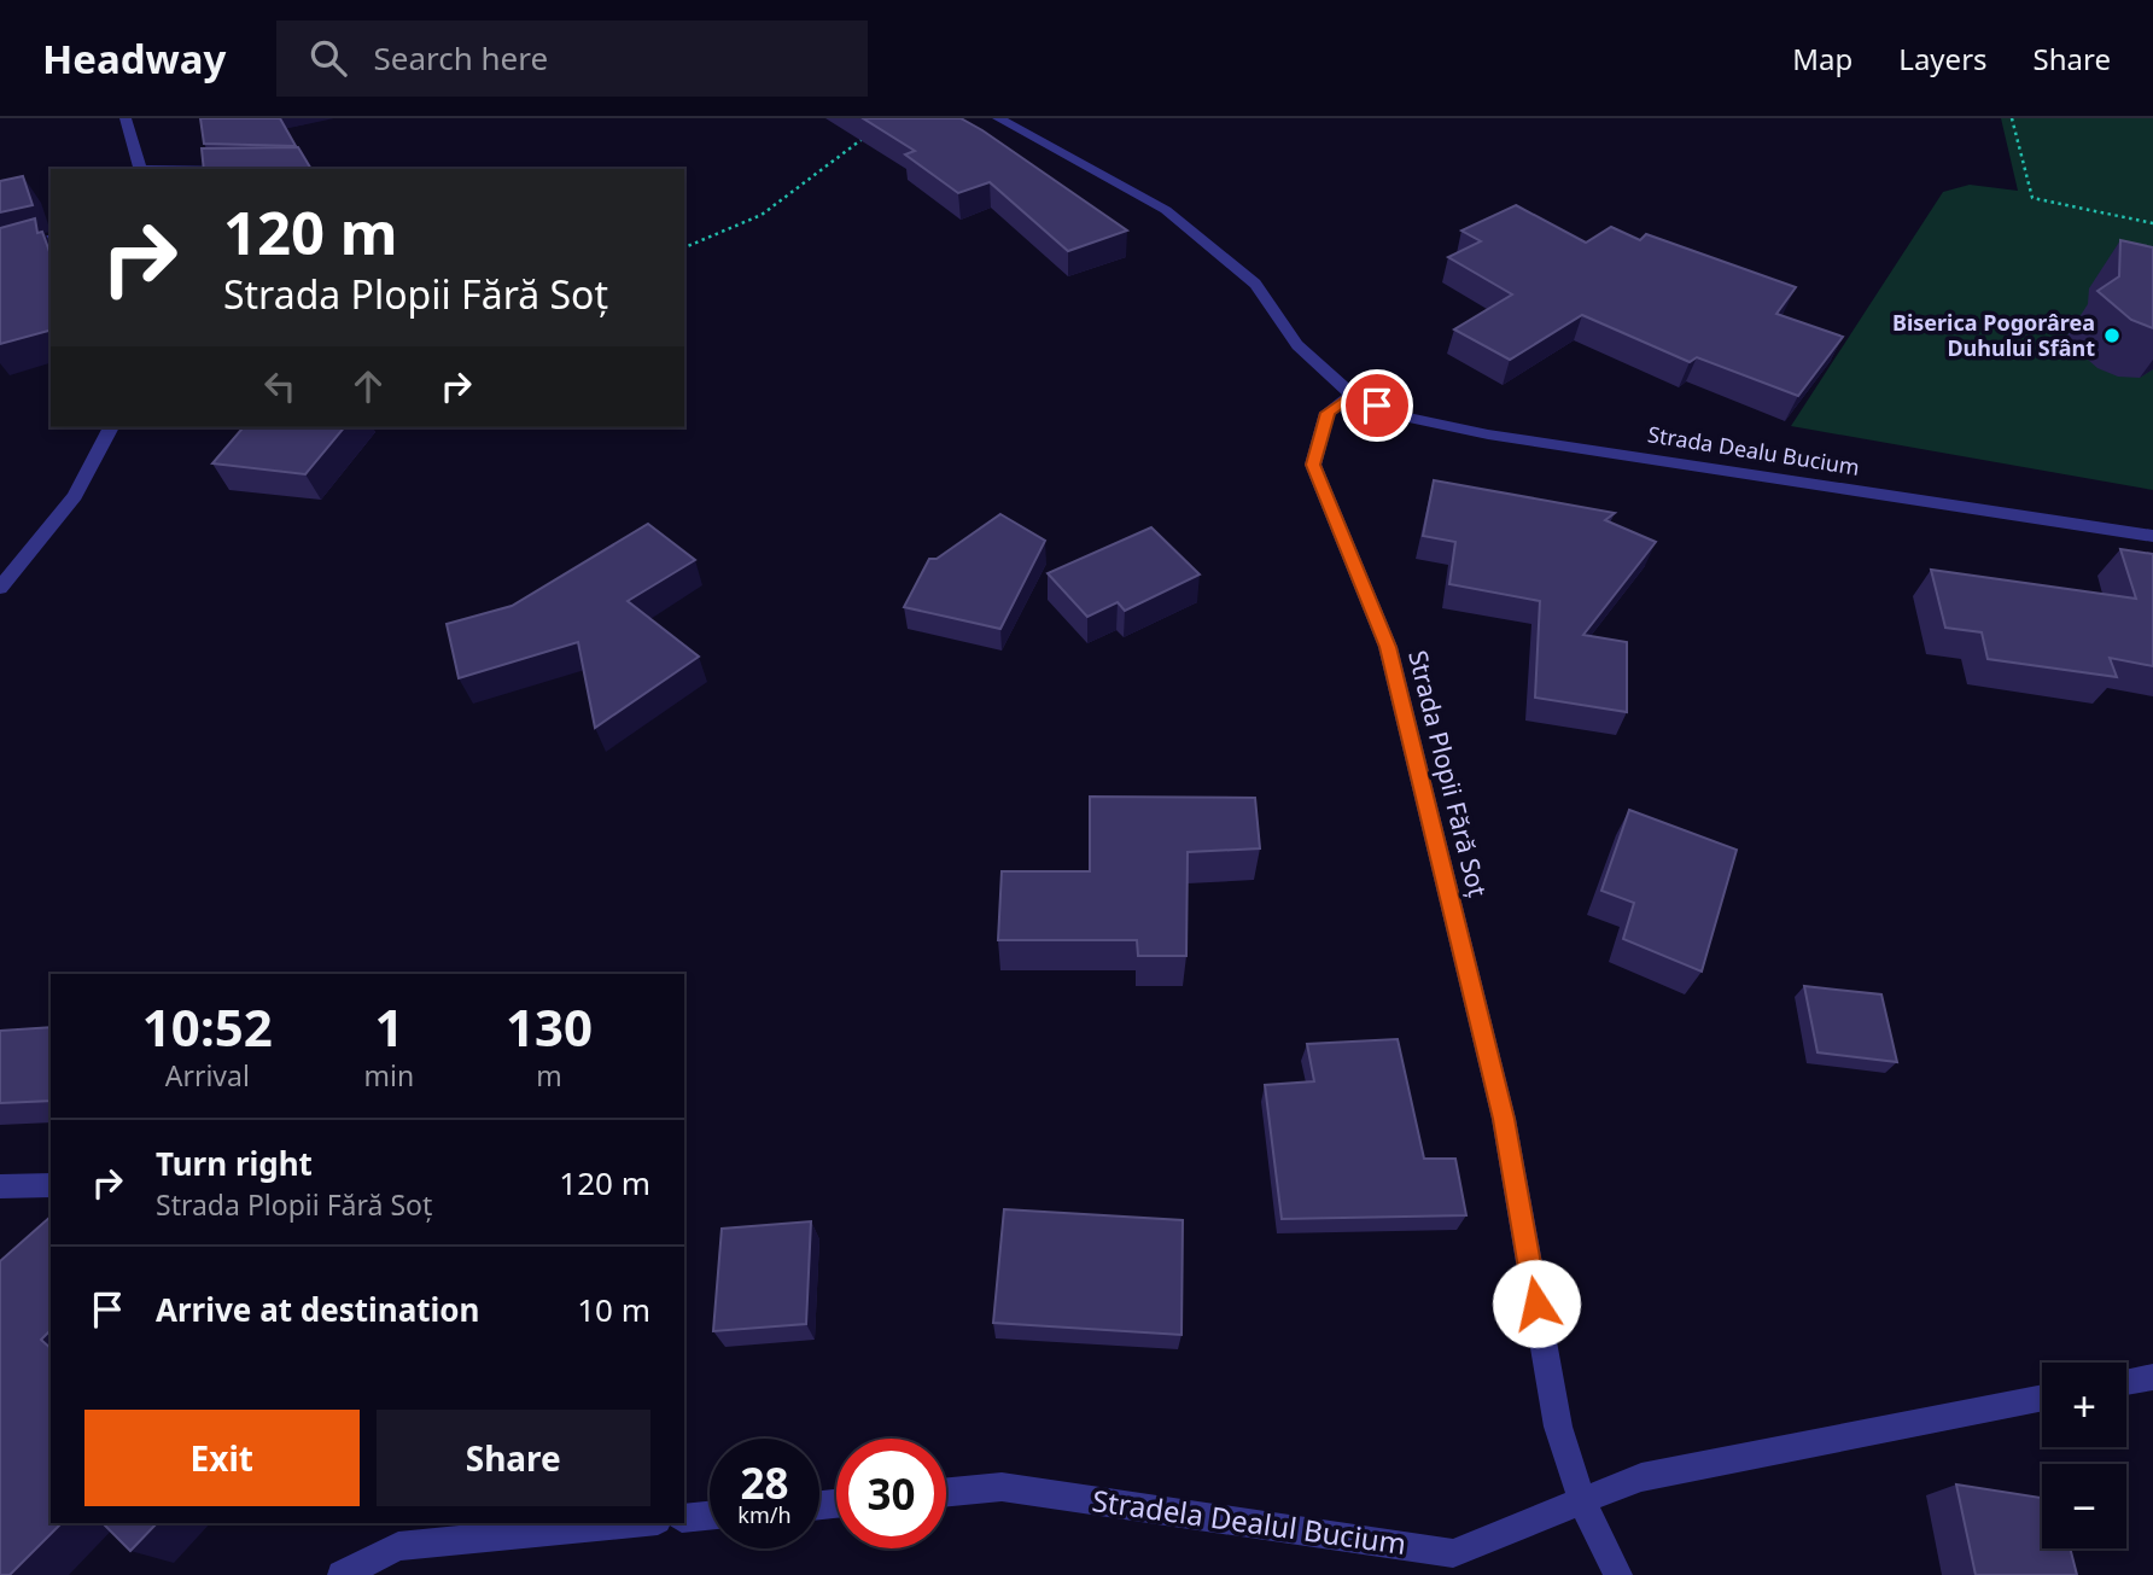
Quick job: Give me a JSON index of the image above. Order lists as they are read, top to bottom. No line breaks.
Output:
{"streets":{"street":["Strada Dealu Bucium","Strada Plopii Fără Soț","Stradela Dealul Bucium"]},"crossings":[["Strada Dealu Bucium","Strada Plopii Fără Soț"],["Strada Plopii Fără Soț","Stradela Dealul Bucium"]],"places":["Biserica Pogorârea Duhului Sfânt"],"page":{"header":"Headway","search":"Search here","nav":["Map","Layers","Share"],"turn":["120 m","Strada Plopii Fără Soț"],"eta":["10:52","Arrival","1","min","130","m"],"list":[{"name":"Turn right","note":"Strada Plopii Fără Soț","value":"120 m"},{"name":"Arrive at destination","value":"10 m"}],"map_buttons":["+","−"],"buttons":["Exit","Share"],"speed":"28 km/h","limit":"30"}}
